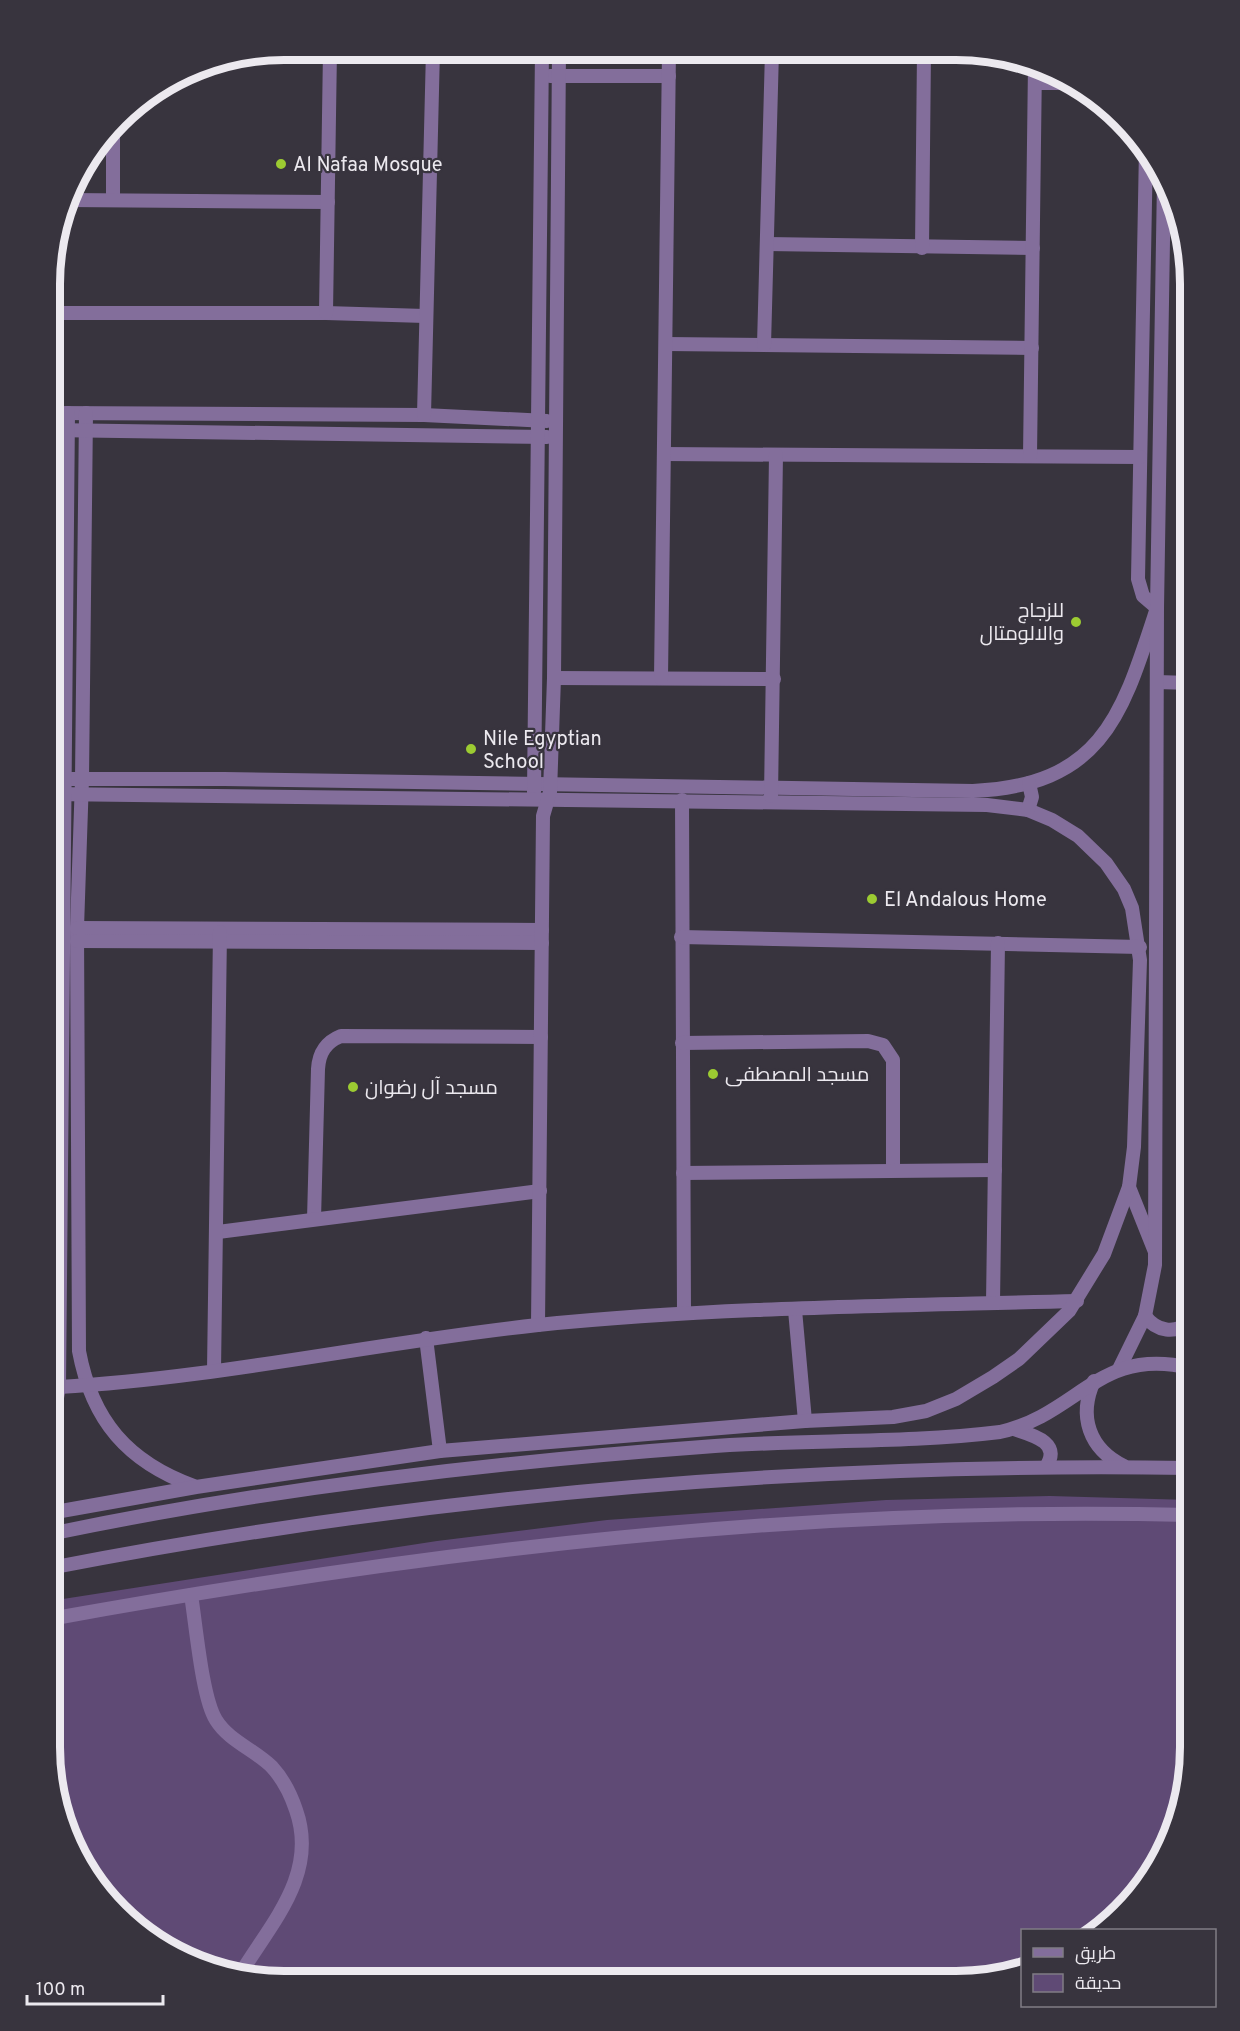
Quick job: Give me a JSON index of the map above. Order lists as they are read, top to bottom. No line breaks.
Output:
{"places":["Al Nafaa Mosque","للزجاج والالومتال","Nile Egyptian School","El Andalous Home","مسجد المصطفى","مسجد آل رضوان"],"legend":["طريق","حديقة"],"scale_bar":"100 m"}
